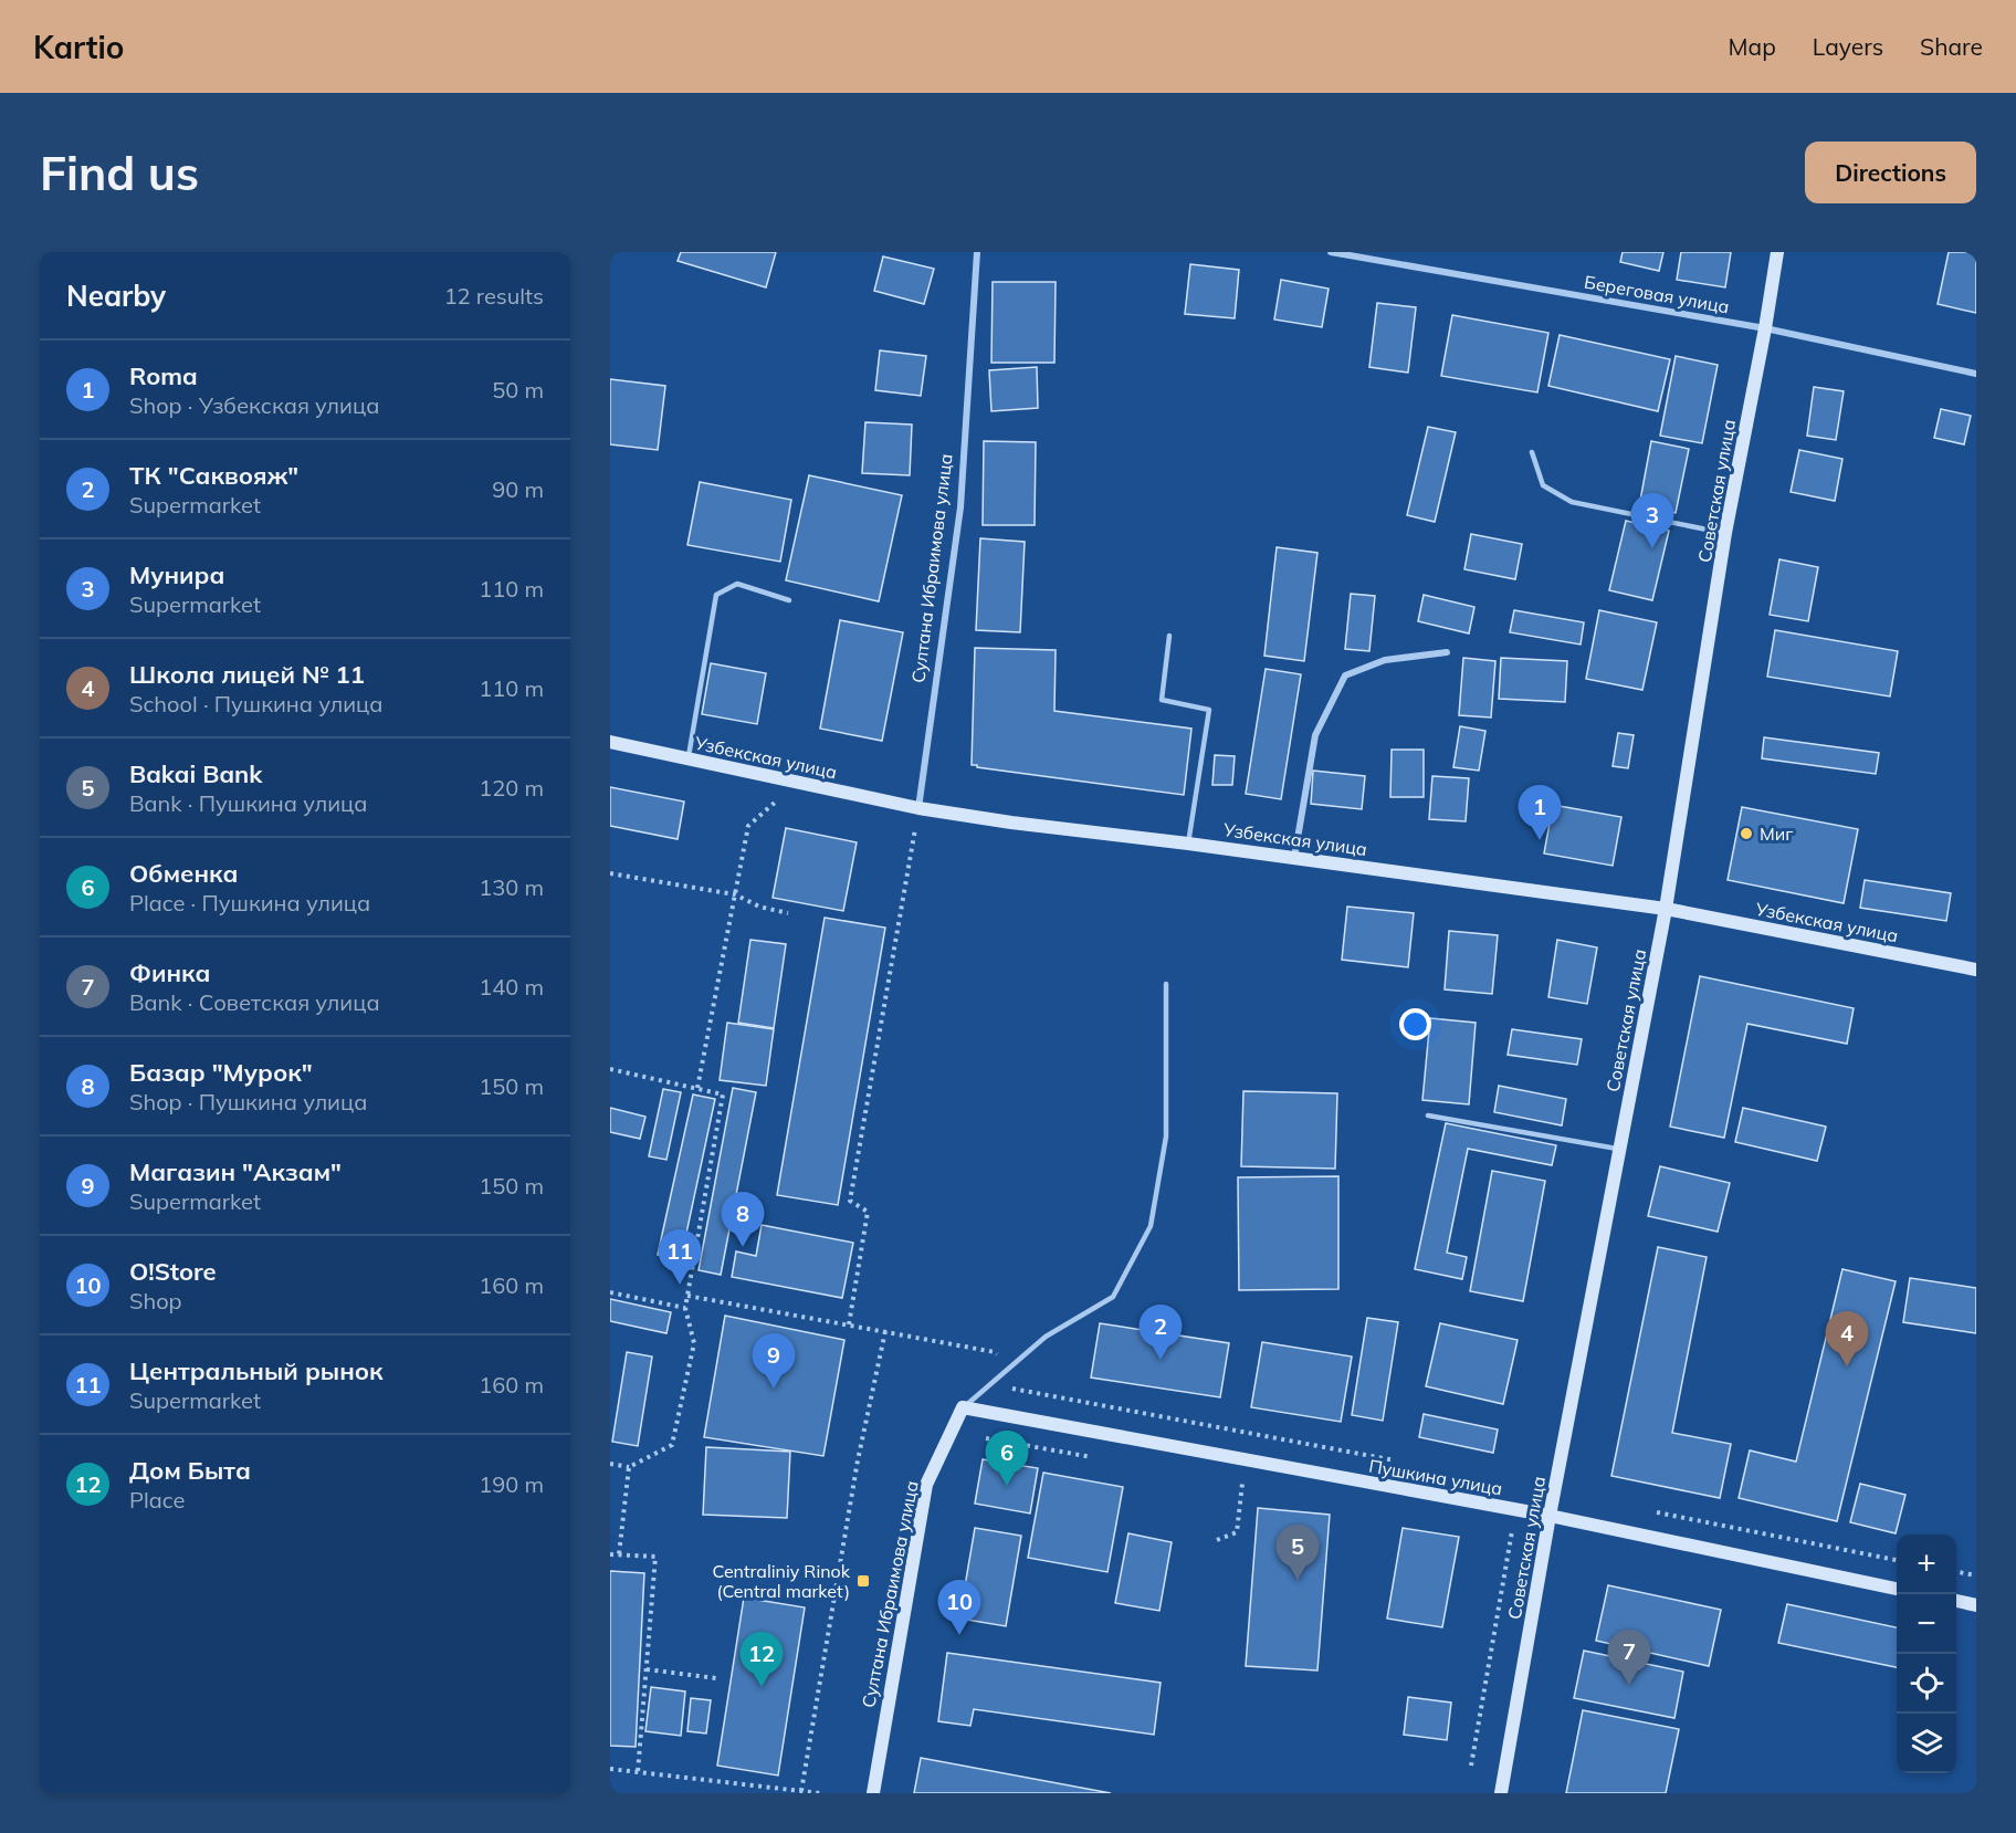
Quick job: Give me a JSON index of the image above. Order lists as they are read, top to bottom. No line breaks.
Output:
{"streets":{"street":["Береговая улица","Советская улица","Султана Ибраимова улица","Узбекская улица","Пушкина улица"]},"crossings":[["Береговая улица","Советская улица"],["Советская улица","Узбекская улица"],["Советская улица","Пушкина улица"],["Султана Ибраимова улица","Узбекская улица"],["Султана Ибраимова улица","Пушкина улица"]],"places":{"other":["Миг"],"transit":["Centraliniy Rinok (Central market)"]},"page":{"header":"Kartio","nav":["Map","Layers","Share"],"buttons":"Directions","title":"Find us","heading":["Nearby","12 results"],"list":[{"mark":"1","name":"Roma","note":"Shop · Узбекская улица","value":"50 m"},{"mark":"2","name":"ТК \"Саквояж\"","note":"Supermarket","value":"90 m"},{"mark":"3","name":"Мунира","note":"Supermarket","value":"110 m"},{"mark":"4","name":"Школа лицей № 11","note":"School · Пушкина улица","value":"110 m"},{"mark":"5","name":"Bakai Bank","note":"Bank · Пушкина улица","value":"120 m"},{"mark":"6","name":"Обменка","note":"Place · Пушкина улица","value":"130 m"},{"mark":"7","name":"Финка","note":"Bank · Советская улица","value":"140 m"},{"mark":"8","name":"Базар \"Мурок\"","note":"Shop · Пушкина улица","value":"150 m"},{"mark":"9","name":"Магазин \"Акзам\"","note":"Supermarket","value":"150 m"},{"mark":"10","name":"O!Store","note":"Shop","value":"160 m"},{"mark":"11","name":"Центральный рынок","note":"Supermarket","value":"160 m"},{"mark":"12","name":"Дом Быта","note":"Place","value":"190 m"}],"pins":["3","1","8","11","2","4","9","6","5","10","7","12"],"map_buttons":["+","−"]}}
